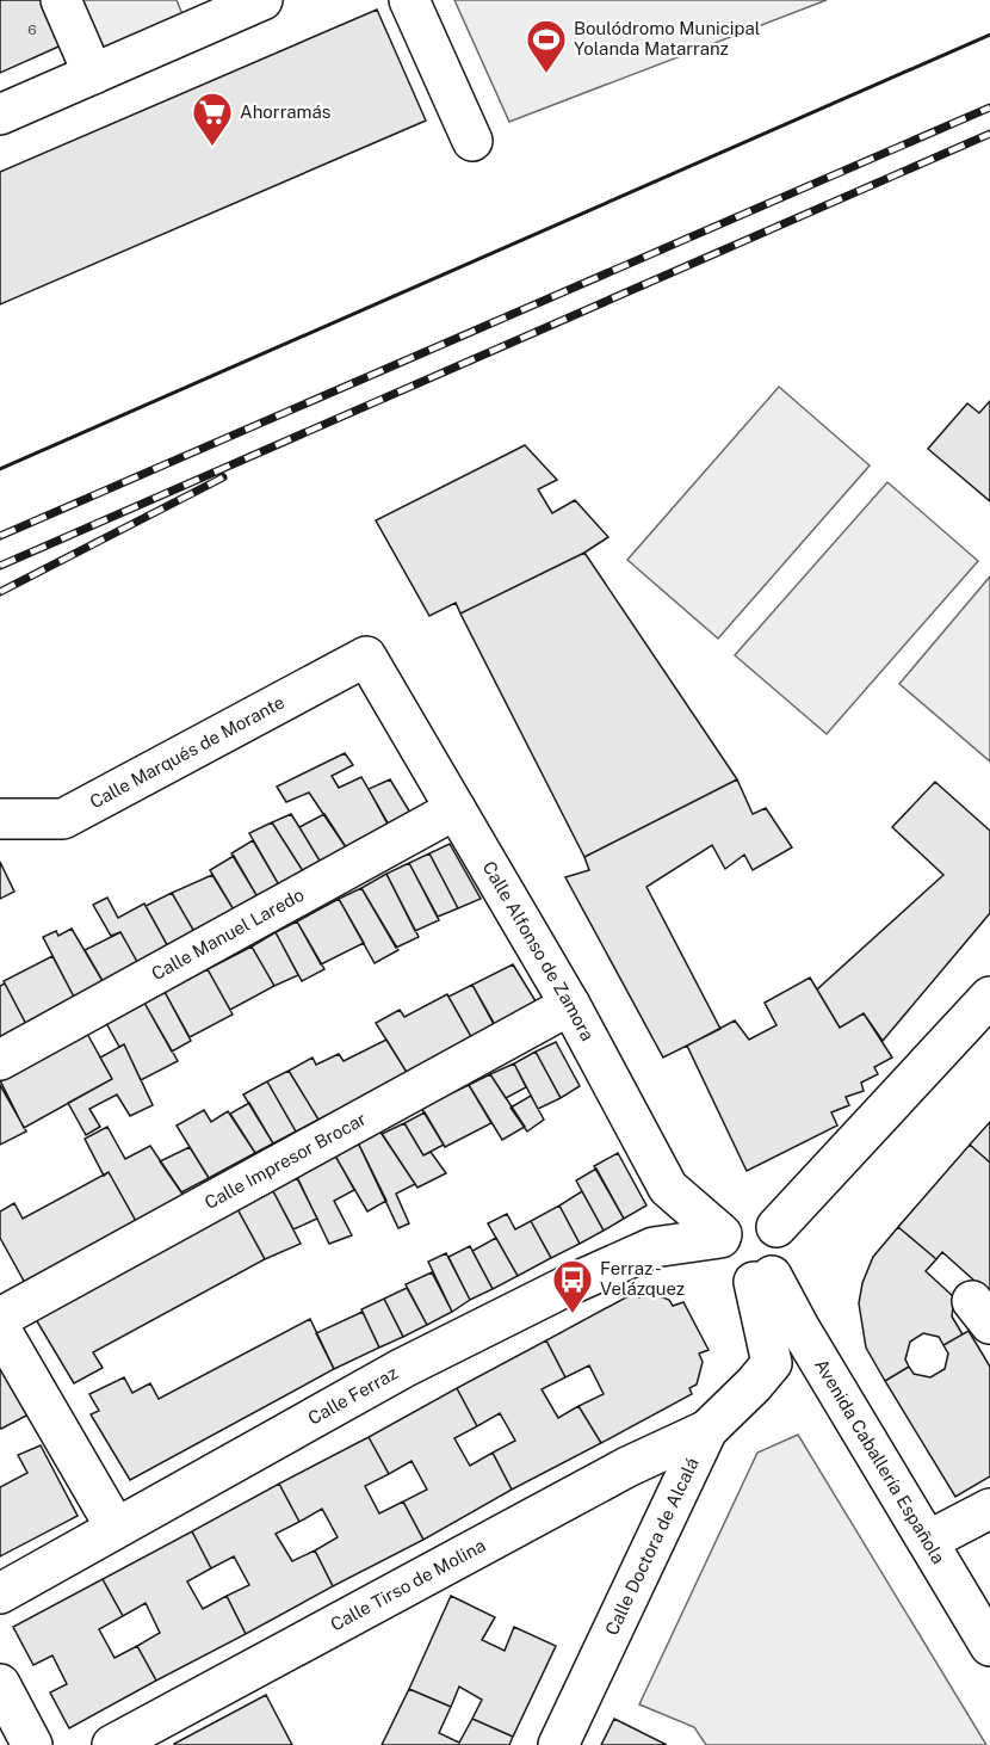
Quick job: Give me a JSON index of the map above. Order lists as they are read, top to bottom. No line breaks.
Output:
{"streets":{"street":["Calle Marqués de Morante","Calle Manuel Laredo","Calle Alfonso de Zamora","Calle Impresor Brocar","Calle Ferraz","Avenida Caballería Española","Calle Doctora de Alcalá","Calle Tirso de Molina"]},"crossings":[["Calle Marqués de Morante","Calle Alfonso de Zamora"],["Calle Manuel Laredo","Calle Alfonso de Zamora"],["Calle Alfonso de Zamora","Calle Impresor Brocar"],["Calle Alfonso de Zamora","Calle Ferraz"],["Calle Alfonso de Zamora","Avenida Caballería Española"],["Calle Alfonso de Zamora","Calle Doctora de Alcalá"],["Calle Ferraz","Avenida Caballería Española"],["Calle Ferraz","Calle Doctora de Alcalá"],["Avenida Caballería Española","Calle Doctora de Alcalá"],["Calle Doctora de Alcalá","Calle Tirso de Molina"]],"places":{"sports":["Boulódromo Municipal Yolanda Matarranz"],"supermarket":["Ahorramás"],"bus stop":["Ferraz - Velázquez"]},"house_numbers":["6"]}
